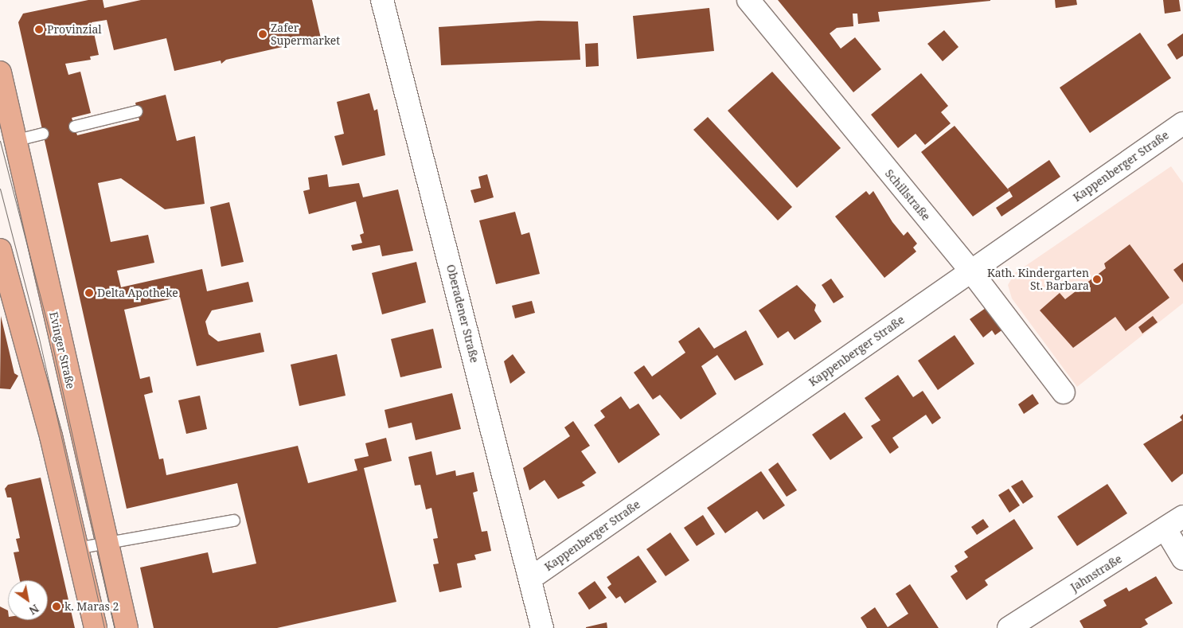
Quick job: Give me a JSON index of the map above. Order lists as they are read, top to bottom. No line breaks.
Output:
{"streets":{"main road":["Evinger Straße"],"street":["Kappenberger Straße","Schillstraße","Oberadener Straße","Jahnstraße"]},"crossings":[["Kappenberger Straße","Schillstraße"],["Kappenberger Straße","Oberadener Straße"]],"places":["Provinzial","Zafer Supermarket","Kath. Kindergarten St. Barbara","Delta Apotheke","k. Maras 2"],"north":"bottom right"}
